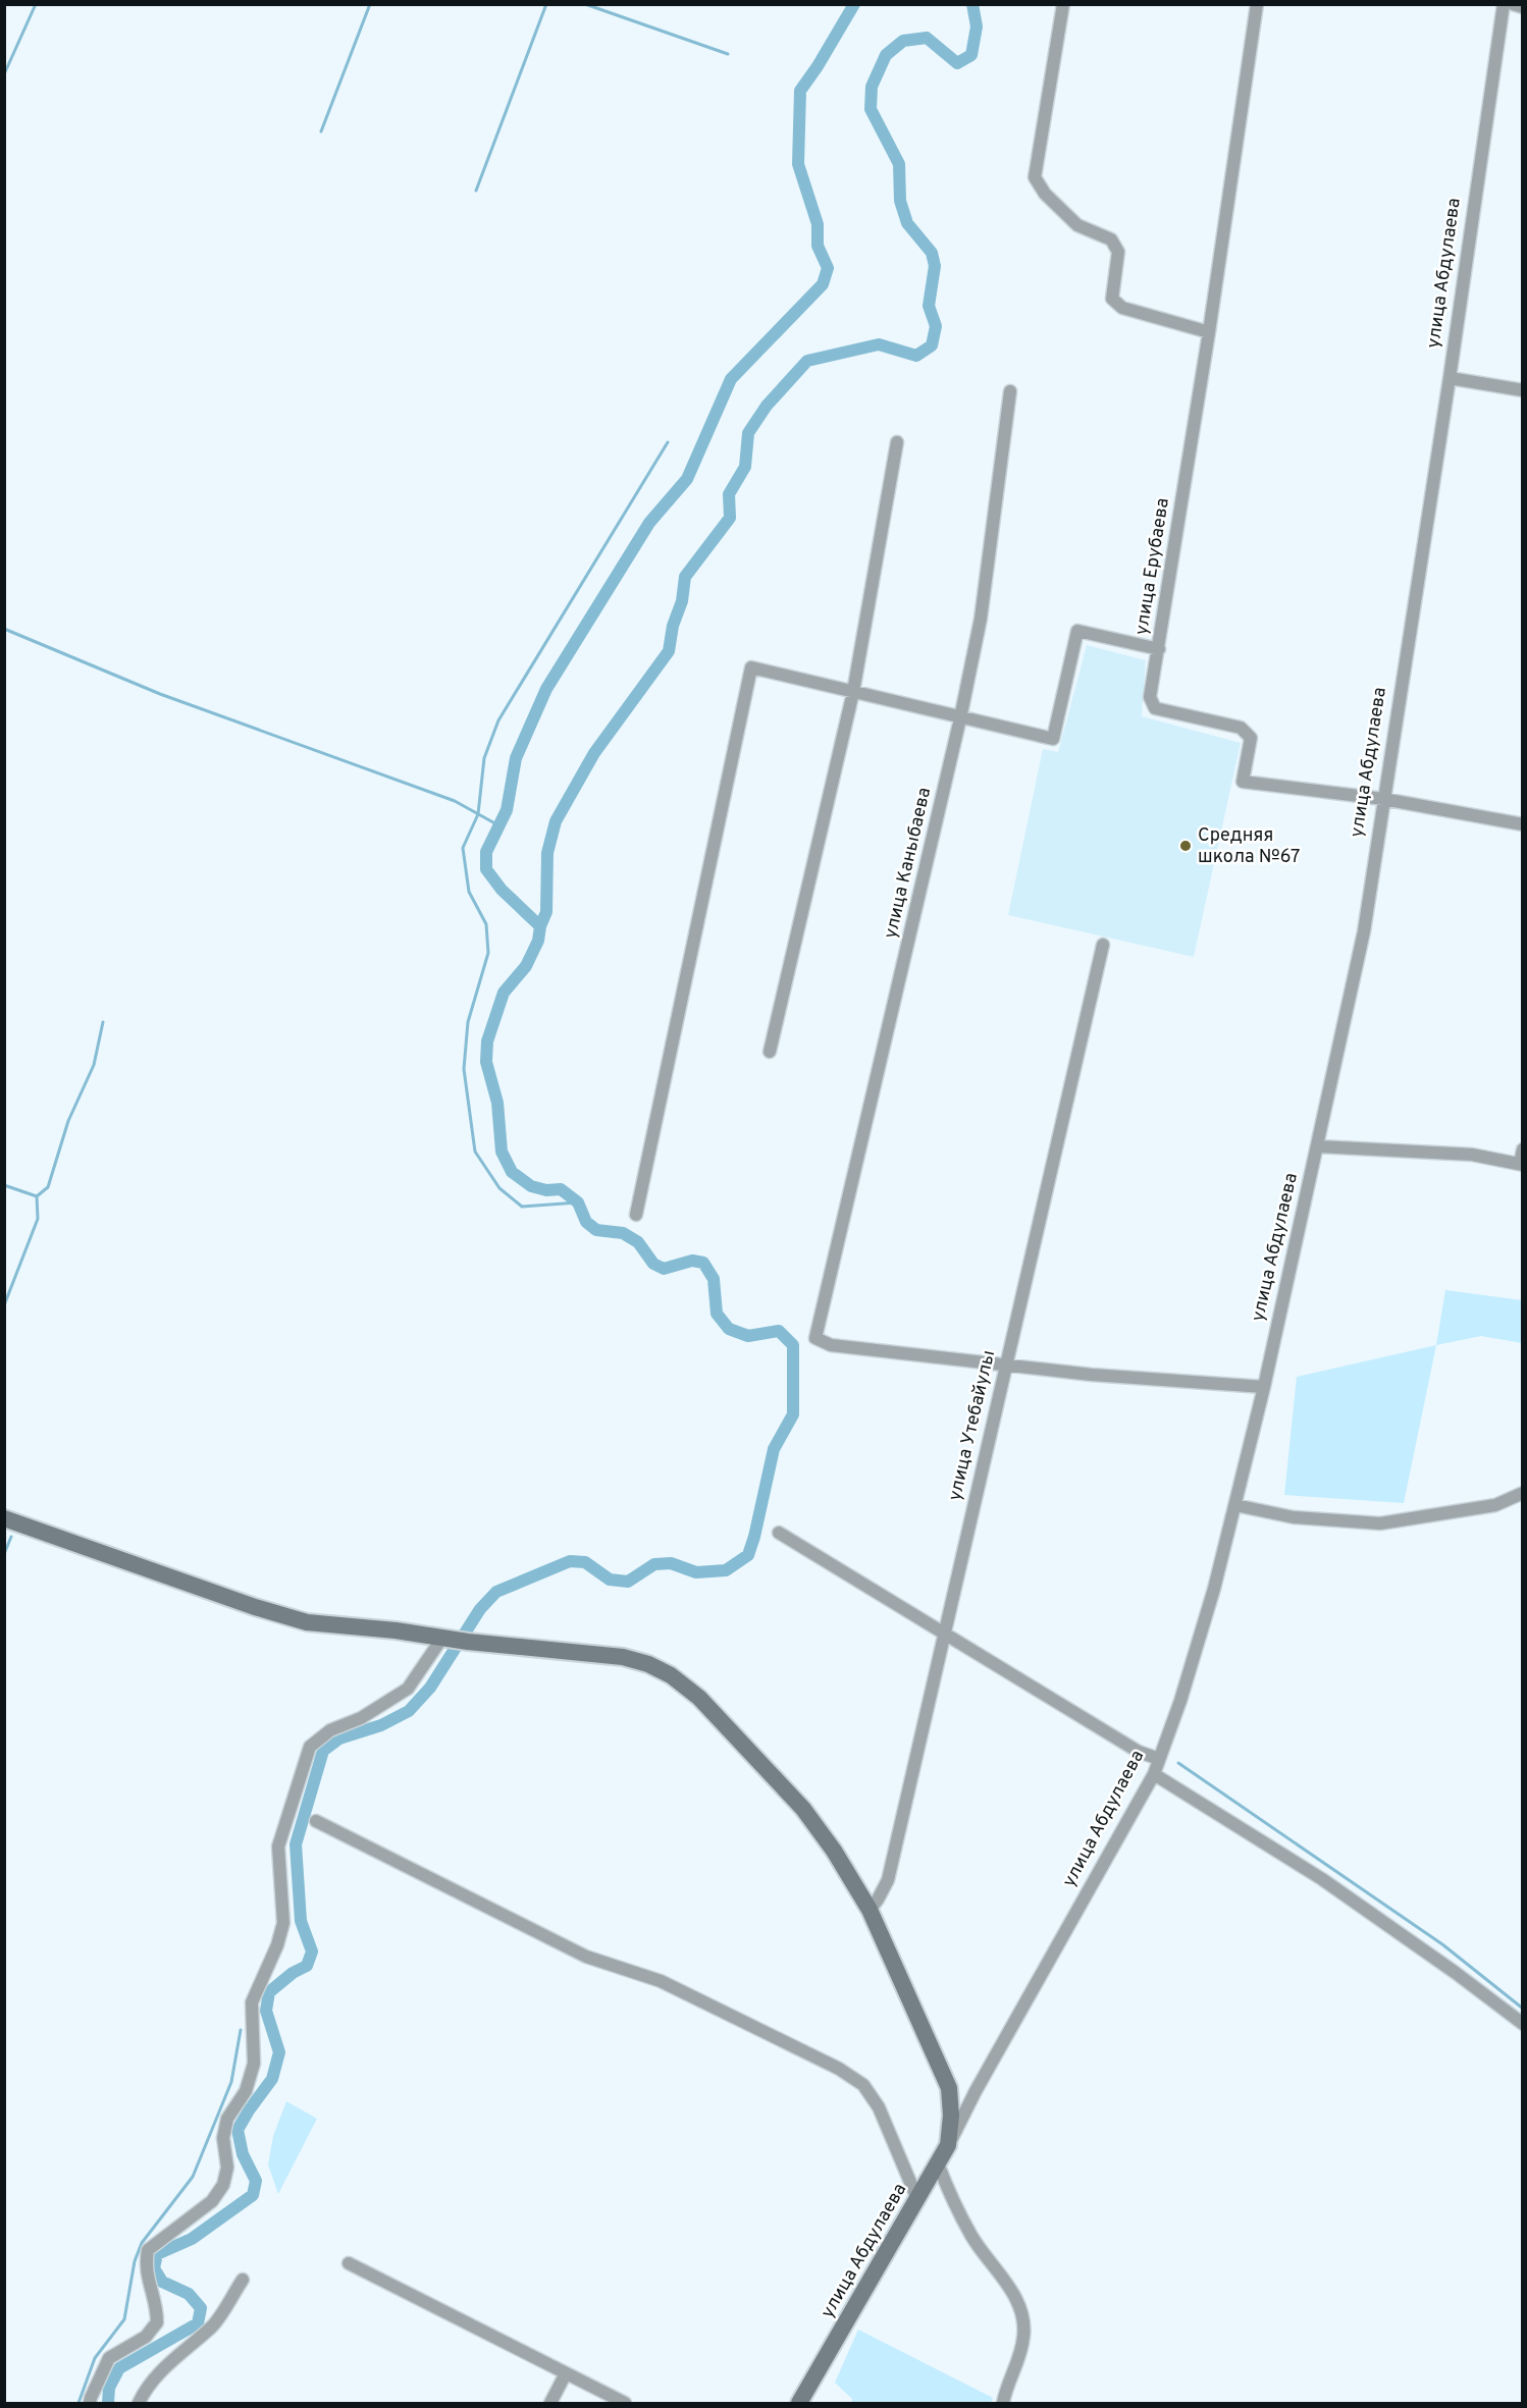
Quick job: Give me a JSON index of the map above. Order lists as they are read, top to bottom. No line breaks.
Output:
{"streets":{"main road":["улица Абдулаева"],"street":["улица Ерубаева","улица Каныбаева","улица Утебайулы"]},"crossings":[["улица Абдулаева","улица Ерубаева"],["улица Каныбаева","улица Утебайулы"]],"places":["Средняя школа №67"]}
